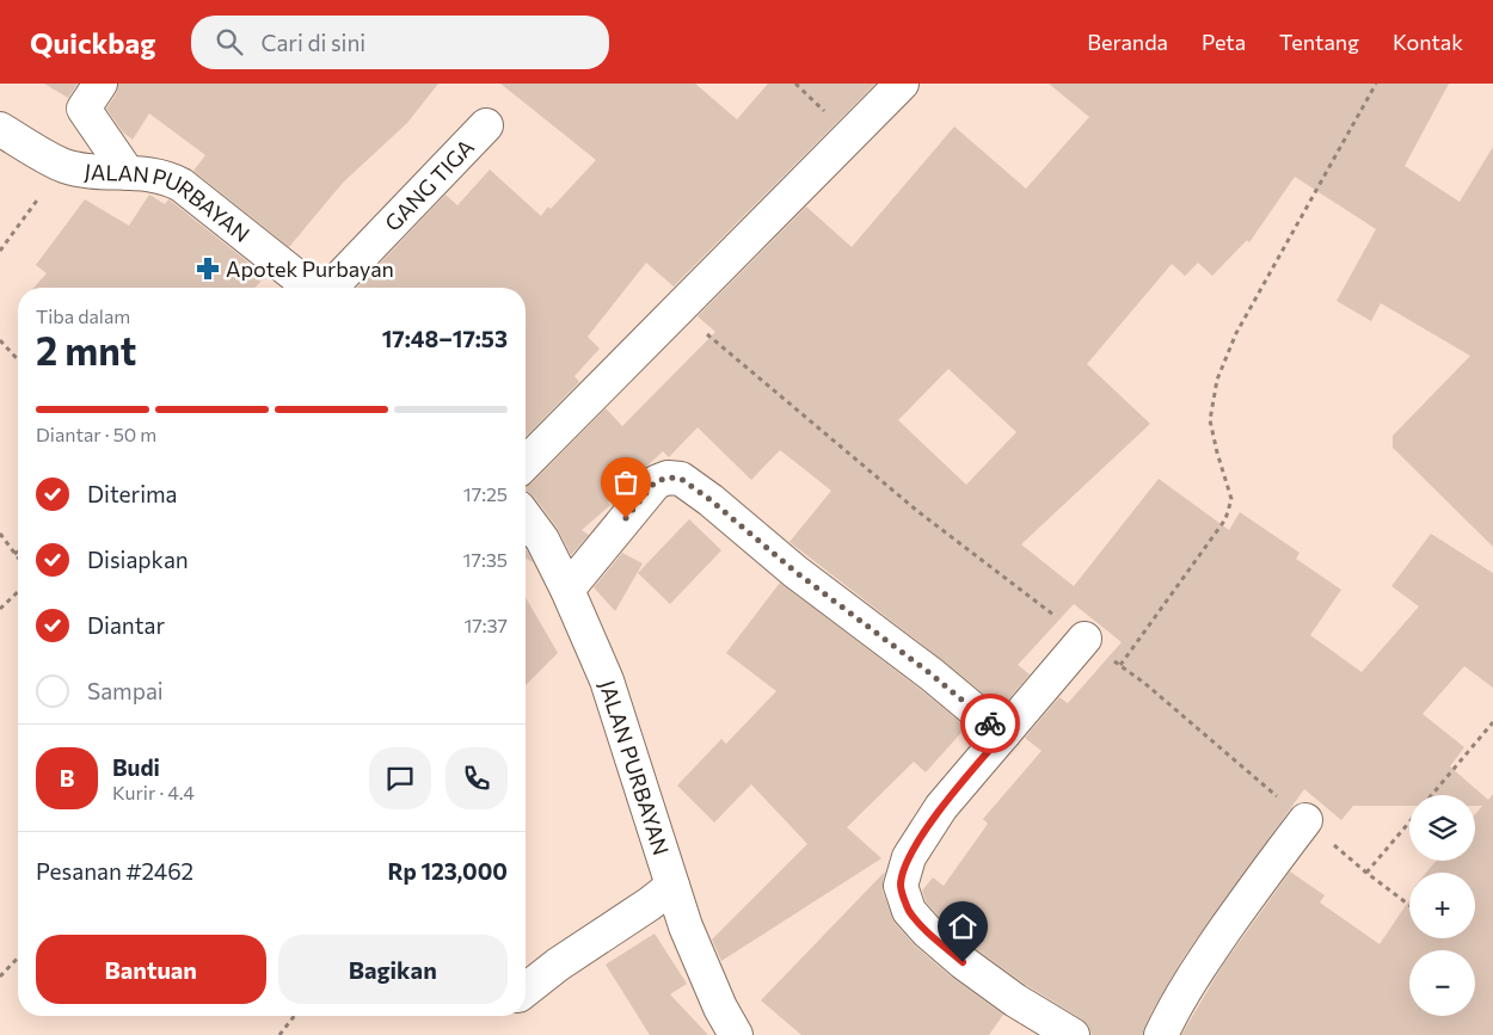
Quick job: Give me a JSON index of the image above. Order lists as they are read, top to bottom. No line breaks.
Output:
{"streets":{"street":["GANG TIGA","JALAN PURBAYAN"]},"places":{"pharmacy":["Apotek Purbayan"]},"page":{"header":"Quickbag","search":"Cari di sini","nav":["Beranda","Peta","Tentang","Kontak"],"heading":["2 mnt","Tiba dalam","17:48–17:53"],"panel":["Budi","Kurir · 4.4","Pesanan #2462","Rp 123,000"],"bar":"Diantar · 50 m","list":[["Diterima","17:25"],["Disiapkan","17:35"],["Diantar","17:37"],"Sampai"],"round":"B","map_buttons":["+","−"],"buttons":["Bantuan","Bagikan"]}}
